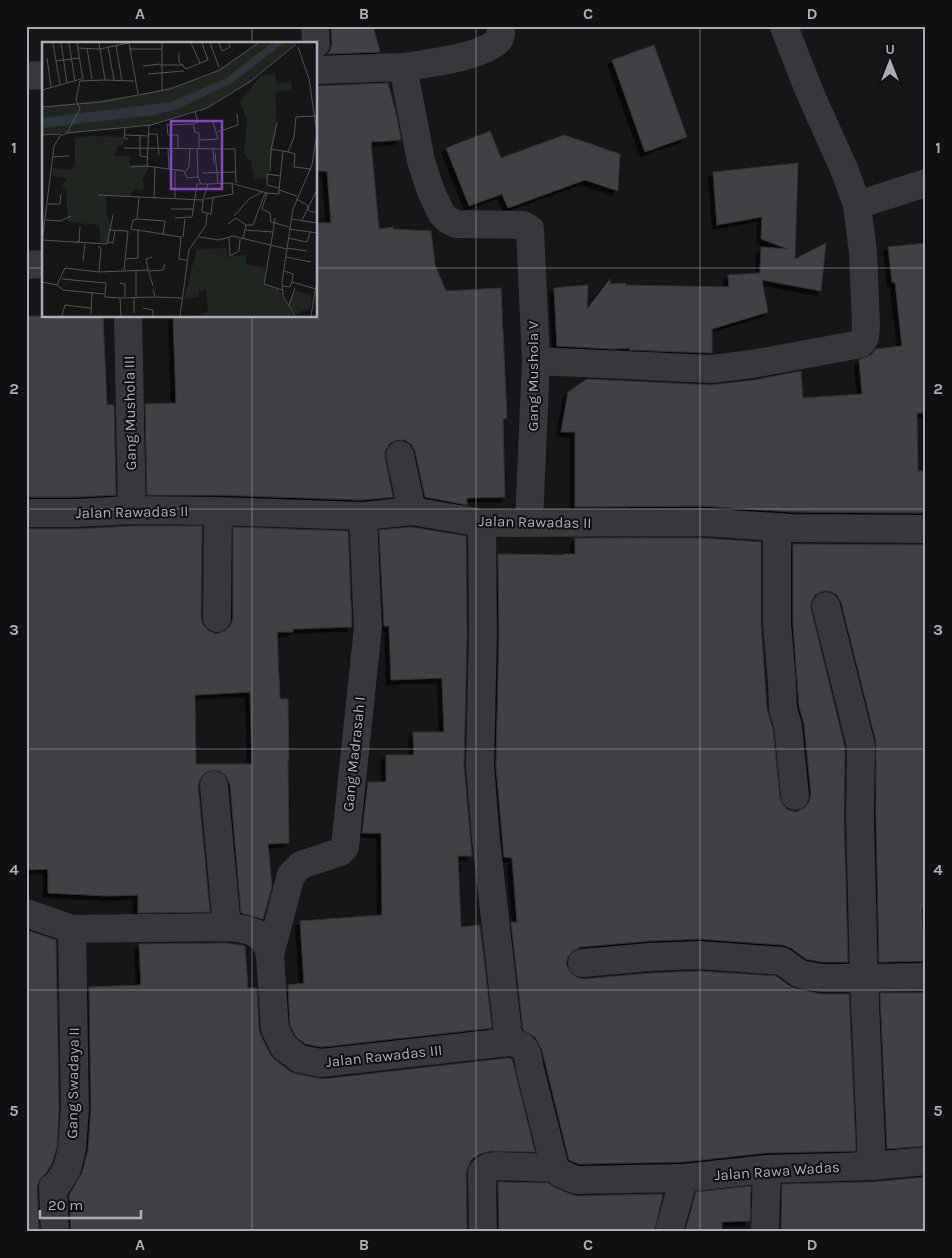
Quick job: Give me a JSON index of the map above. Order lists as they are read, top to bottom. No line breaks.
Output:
{"streets":{"street":["Gang Mushola V","Gang Mushola III","Jalan Rawadas II","Gang Madrasah I","Jalan Rawadas III","Gang Swadaya II","Jalan Rawa Wadas"]},"crossings":[["Gang Mushola V","Jalan Rawadas II"],["Gang Mushola III","Jalan Rawadas II"],["Jalan Rawadas II","Gang Madrasah I"],["Gang Madrasah I","Jalan Rawadas III"],["Jalan Rawadas III","Gang Swadaya II"]],"scale_bar":"20 m","north":"top","grid":{"columns":["A","B","C","D"],"rows":["1","2","3","4","5"]}}
